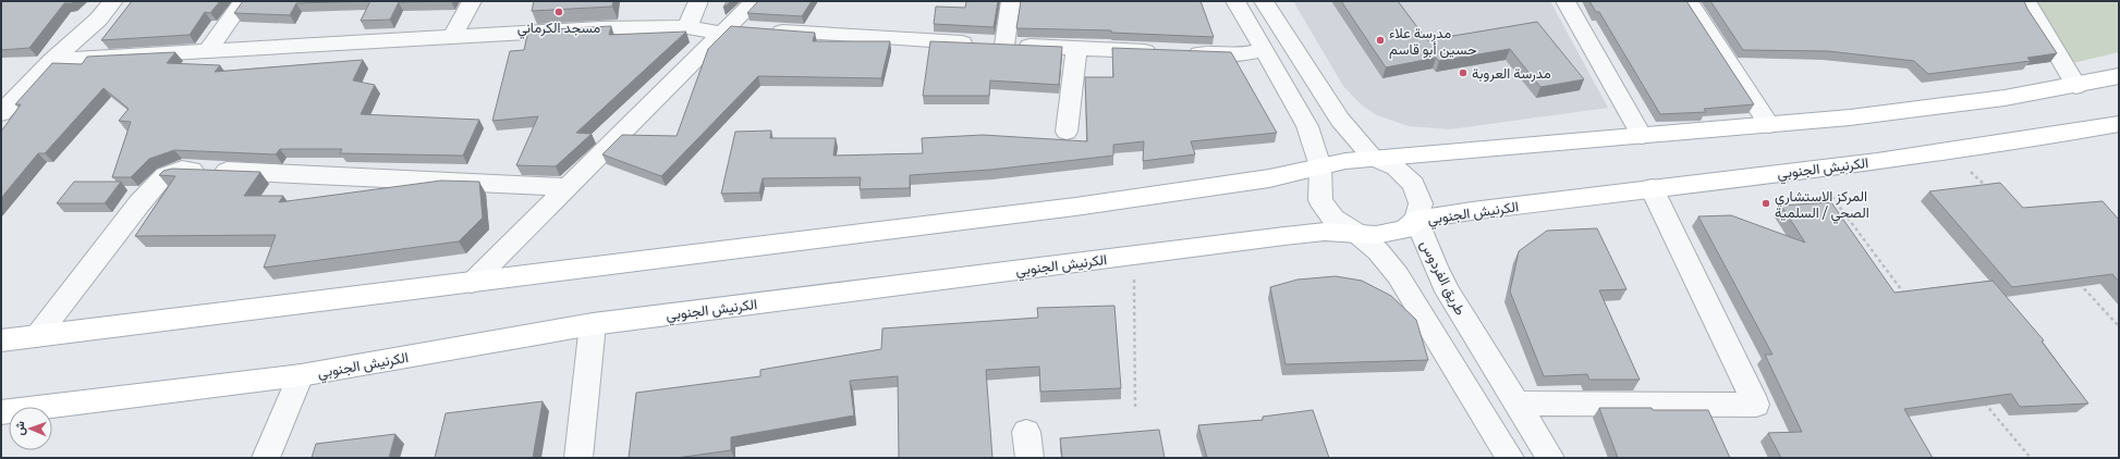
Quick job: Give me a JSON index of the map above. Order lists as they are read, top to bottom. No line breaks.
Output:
{"streets":{"main road":["الكرنيش الجنوبي"],"street":["طريق الفردوس"]},"crossings":[["الكرنيش الجنوبي","طريق الفردوس"]],"places":["مسجد الكرماني","مدرسة علاء حسين أبو قاسم","مدرسة العروبة","المركز الاستشاري الصحي / السلمية"],"north":"left"}
